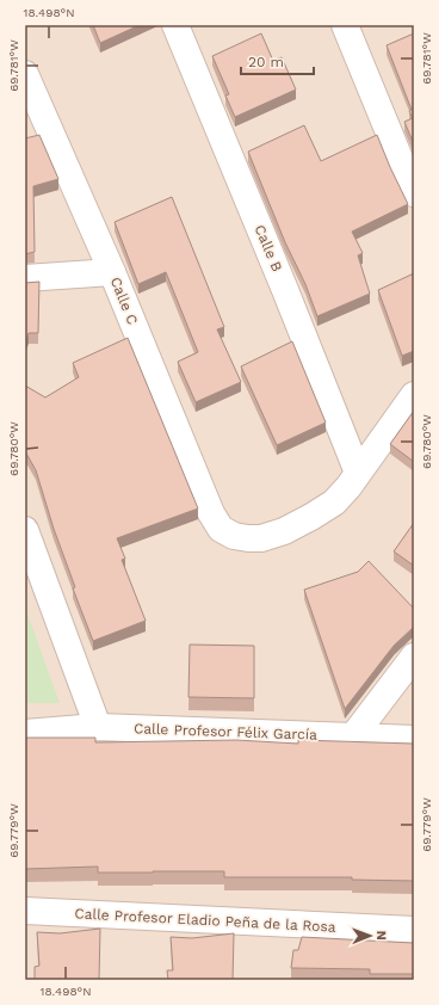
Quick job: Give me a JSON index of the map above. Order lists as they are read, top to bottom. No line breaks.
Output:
{"streets":{"street":["Calle B","Calle C","Calle Profesor Félix García","Calle Profesor Eladio Peña de la Rosa"]},"crossings":[["Calle B","Calle C"]],"scale_bar":"20 m","north":"right","coordinates":["18.498°N","69.781°W","69.780°W","69.779°W"]}
